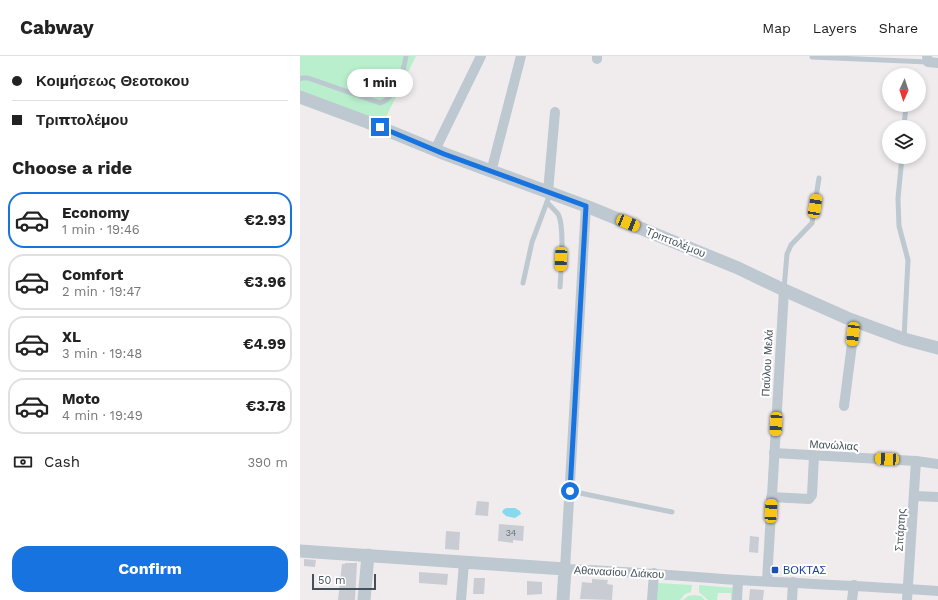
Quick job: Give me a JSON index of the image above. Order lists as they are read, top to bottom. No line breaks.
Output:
{"streets":{"street":["Τριπτολέμου","Παύλου Μελά","Μανώλιας","Σπάρτης","Αθανασίου Διάκου"]},"crossings":[["Τριπτολέμου","Παύλου Μελά"],["Παύλου Μελά","Μανώλιας"],["Παύλου Μελά","Αθανασίου Διάκου"],["Μανώλιας","Σπάρτης"],["Σπάρτης","Αθανασίου Διάκου"]],"places":{"transit":["ΒΟΚΤΑΣ"]},"house_numbers":["34"],"scale_bar":"50 m","north":"bottom","page":{"header":"Cabway","nav":["Map","Layers","Share"],"banner":["Κοιμήσεως Θεοτοκου","Τριπτολέμου"],"bubble":"1 min","heading":"Choose a ride","list":[{"name":"Economy","note":"1 min · 19:46","value":"€2.93"},{"name":"Comfort","note":"2 min · 19:47","value":"€3.96"},{"name":"XL","note":"3 min · 19:48","value":"€4.99"},{"name":"Moto","note":"4 min · 19:49","value":"€3.78"}],"pay":["Cash","390 m"],"buttons":"Confirm","scale":"50 m"}}
